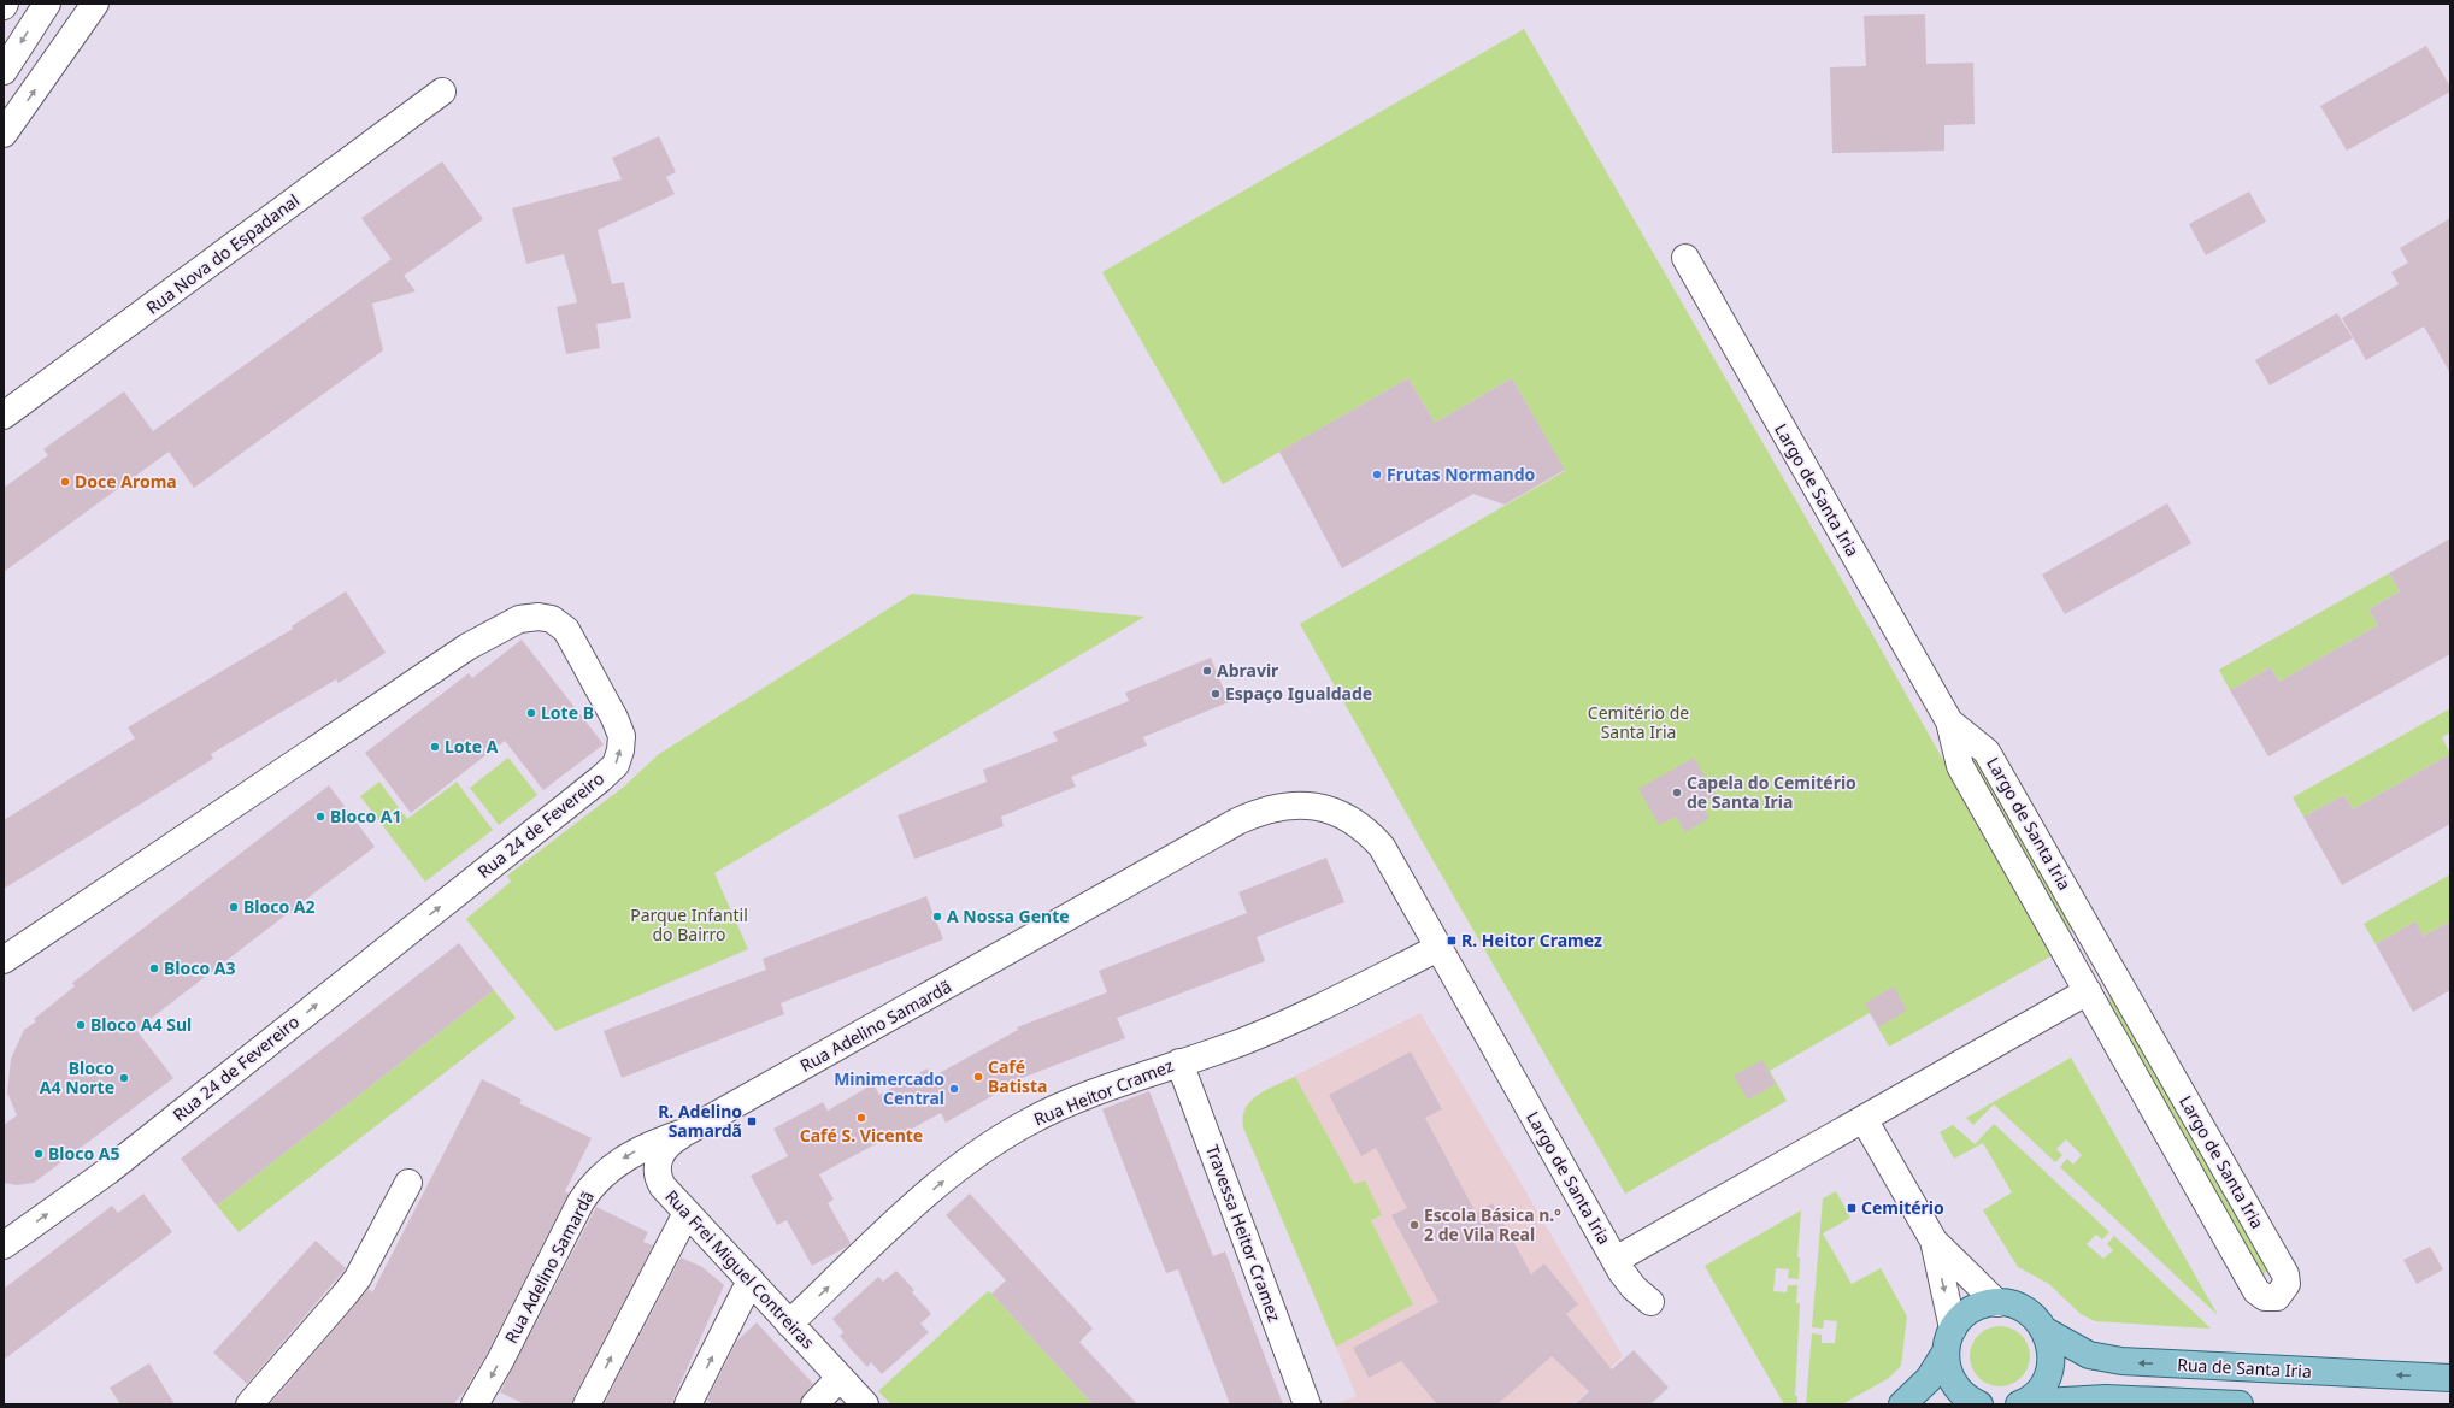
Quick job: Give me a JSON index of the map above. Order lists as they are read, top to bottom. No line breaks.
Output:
{"streets":{"main road":["Rua de Santa Iria"],"street":["Rua Nova do Espadanal","Largo de Santa Iria","Rua 24 de Fevereiro","Rua Adelino Samardã","Rua Heitor Cramez","Travessa Heitor Cramez","Rua Frei Miguel Contreiras"]},"crossings":[["Largo de Santa Iria","Rua Adelino Samardã"],["Largo de Santa Iria","Rua Heitor Cramez"],["Rua Adelino Samardã","Rua Frei Miguel Contreiras"],["Rua Heitor Cramez","Travessa Heitor Cramez"],["Rua Heitor Cramez","Rua Frei Miguel Contreiras"]],"one_way":["Rua Heitor Cramez"],"parks":["Cemitério de Santa Iria","Parque Infantil do Bairro"],"places":{"other":["Frutas Normando","Doce Aroma","Abravir","Espaço Igualdade","Lote B","Lote A","Capela do Cemitério de Santa Iria","Bloco A1","Bloco A2","A Nossa Gente","Bloco A3","Bloco A4 Sul","Café Batista","Bloco A4 Norte","Minimercado Central","Café S. Vicente","Bloco A5","Escola Básica n.º 2 de Vila Real"],"transit":["R. Heitor Cramez","R. Adelino Samardã","Cemitério"]}}
